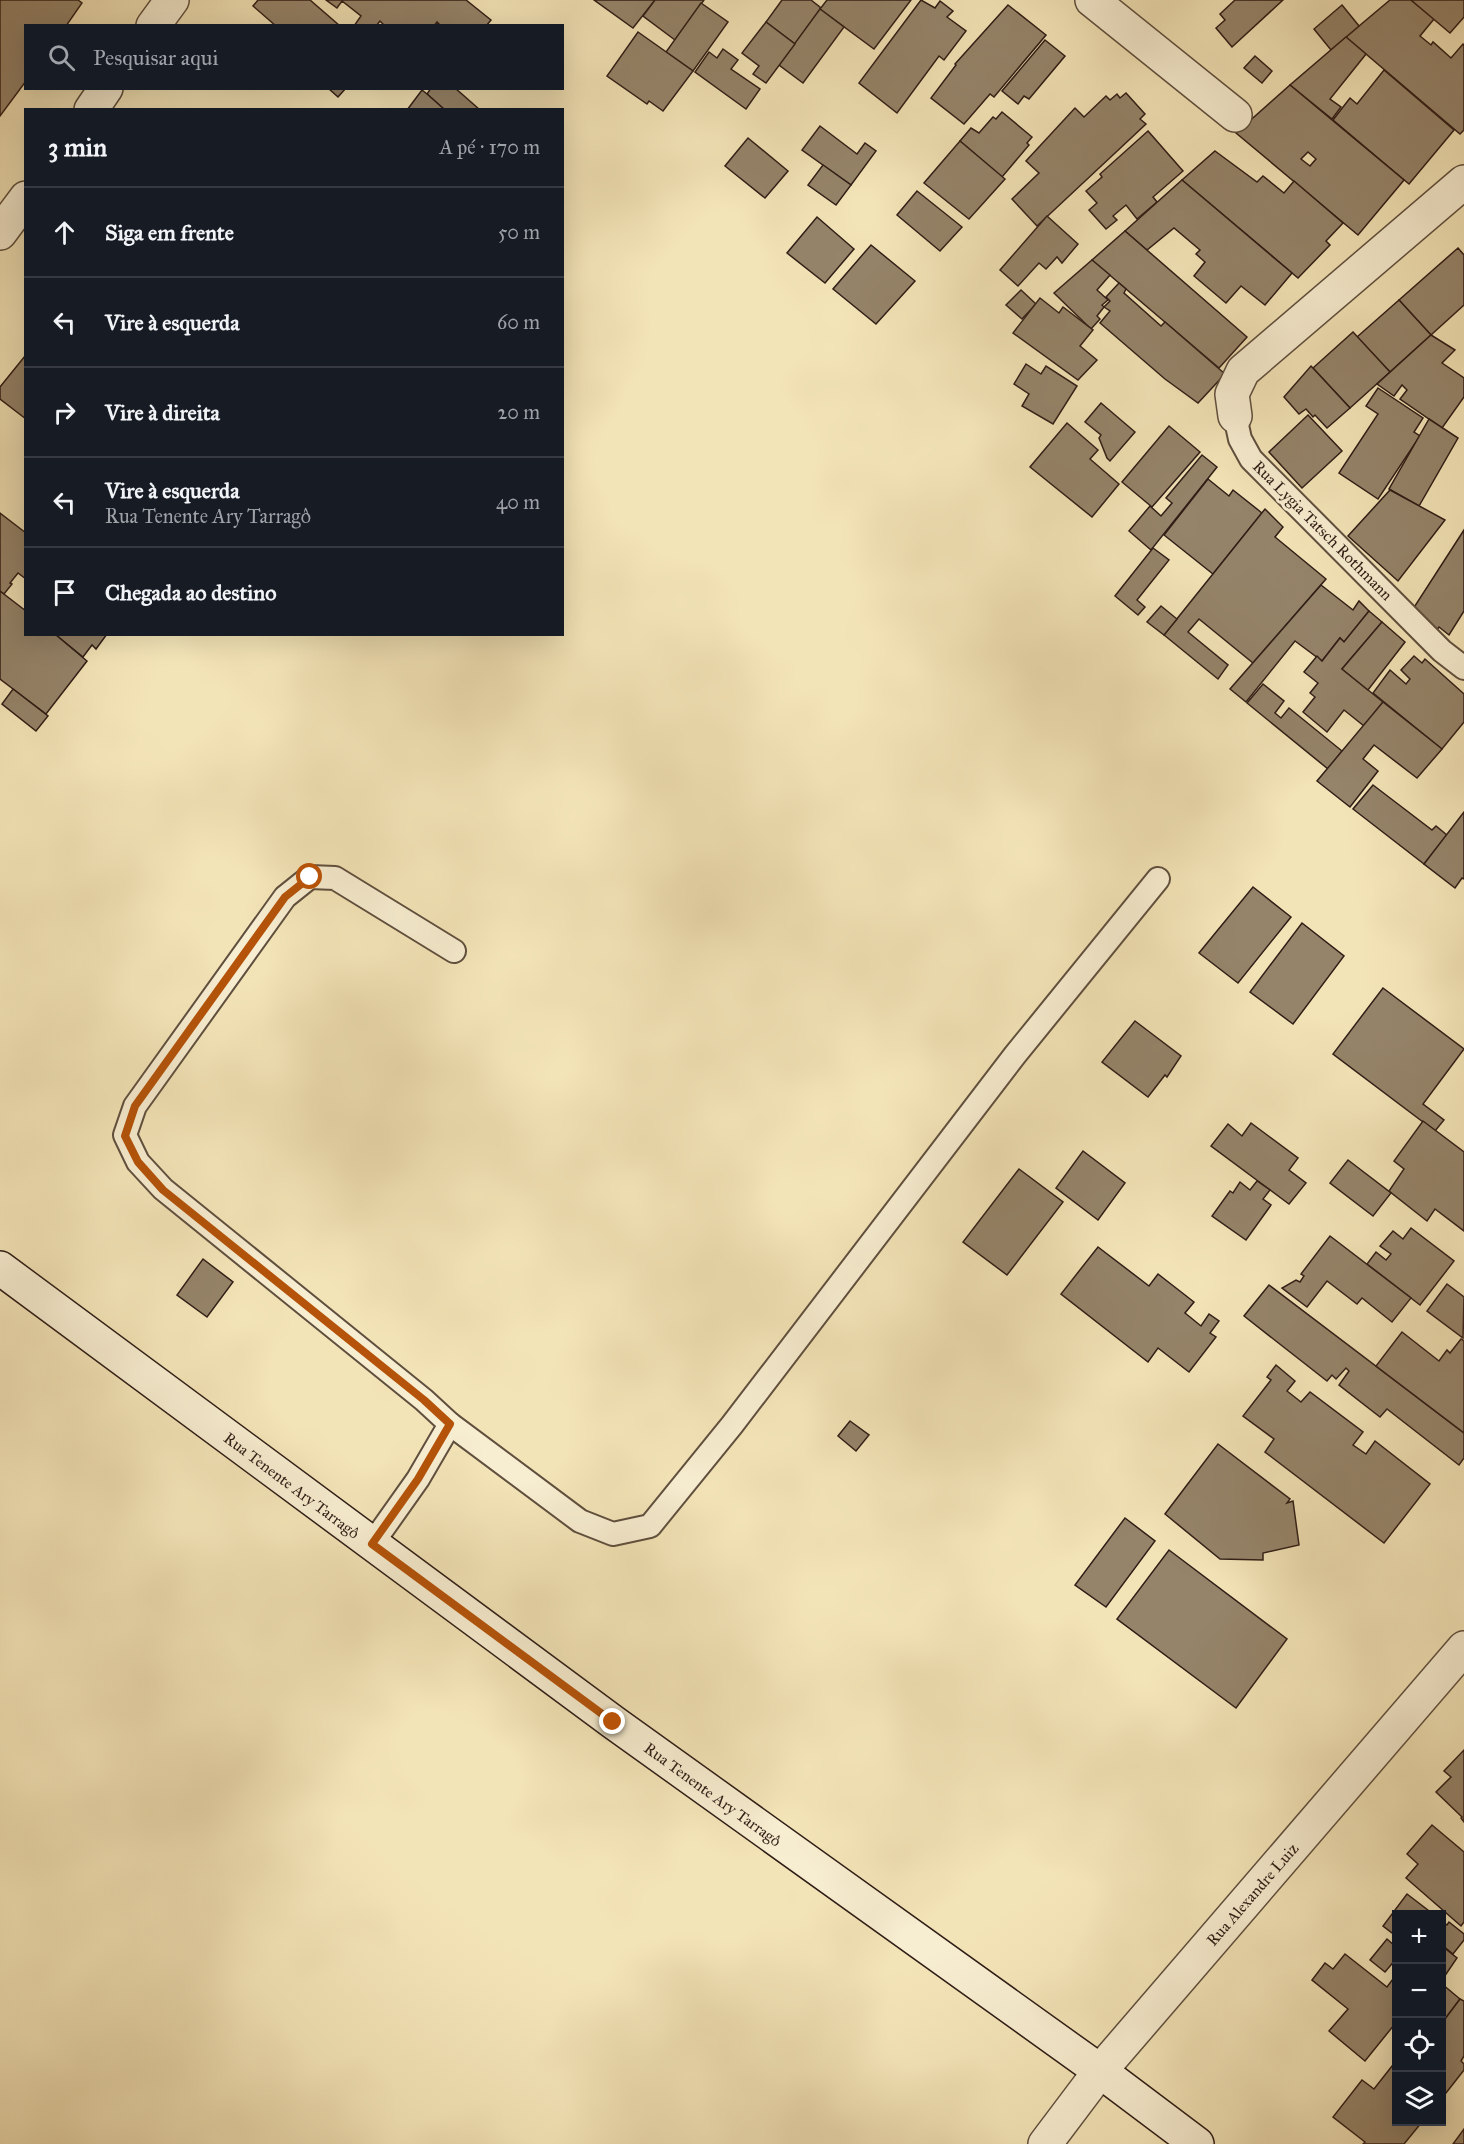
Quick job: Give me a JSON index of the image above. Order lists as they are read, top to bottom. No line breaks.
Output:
{"streets":{"main road":["Rua Lygia Tatsch Rothmann","Rua Tenente Ary Tarragô","Rua Alexandre Luiz"]},"crossings":[["Rua Tenente Ary Tarragô","Rua Alexandre Luiz"]],"page":{"search":"Pesquisar aqui","heading":["3 min","A pé · 170 m"],"list":[["Siga em frente","50 m"],["Vire à esquerda","60 m"],["Vire à direita","20 m"],["Vire à esquerda","Rua Tenente Ary Tarragô","40 m"],"Chegada ao destino"],"map_buttons":["+","−"]}}
